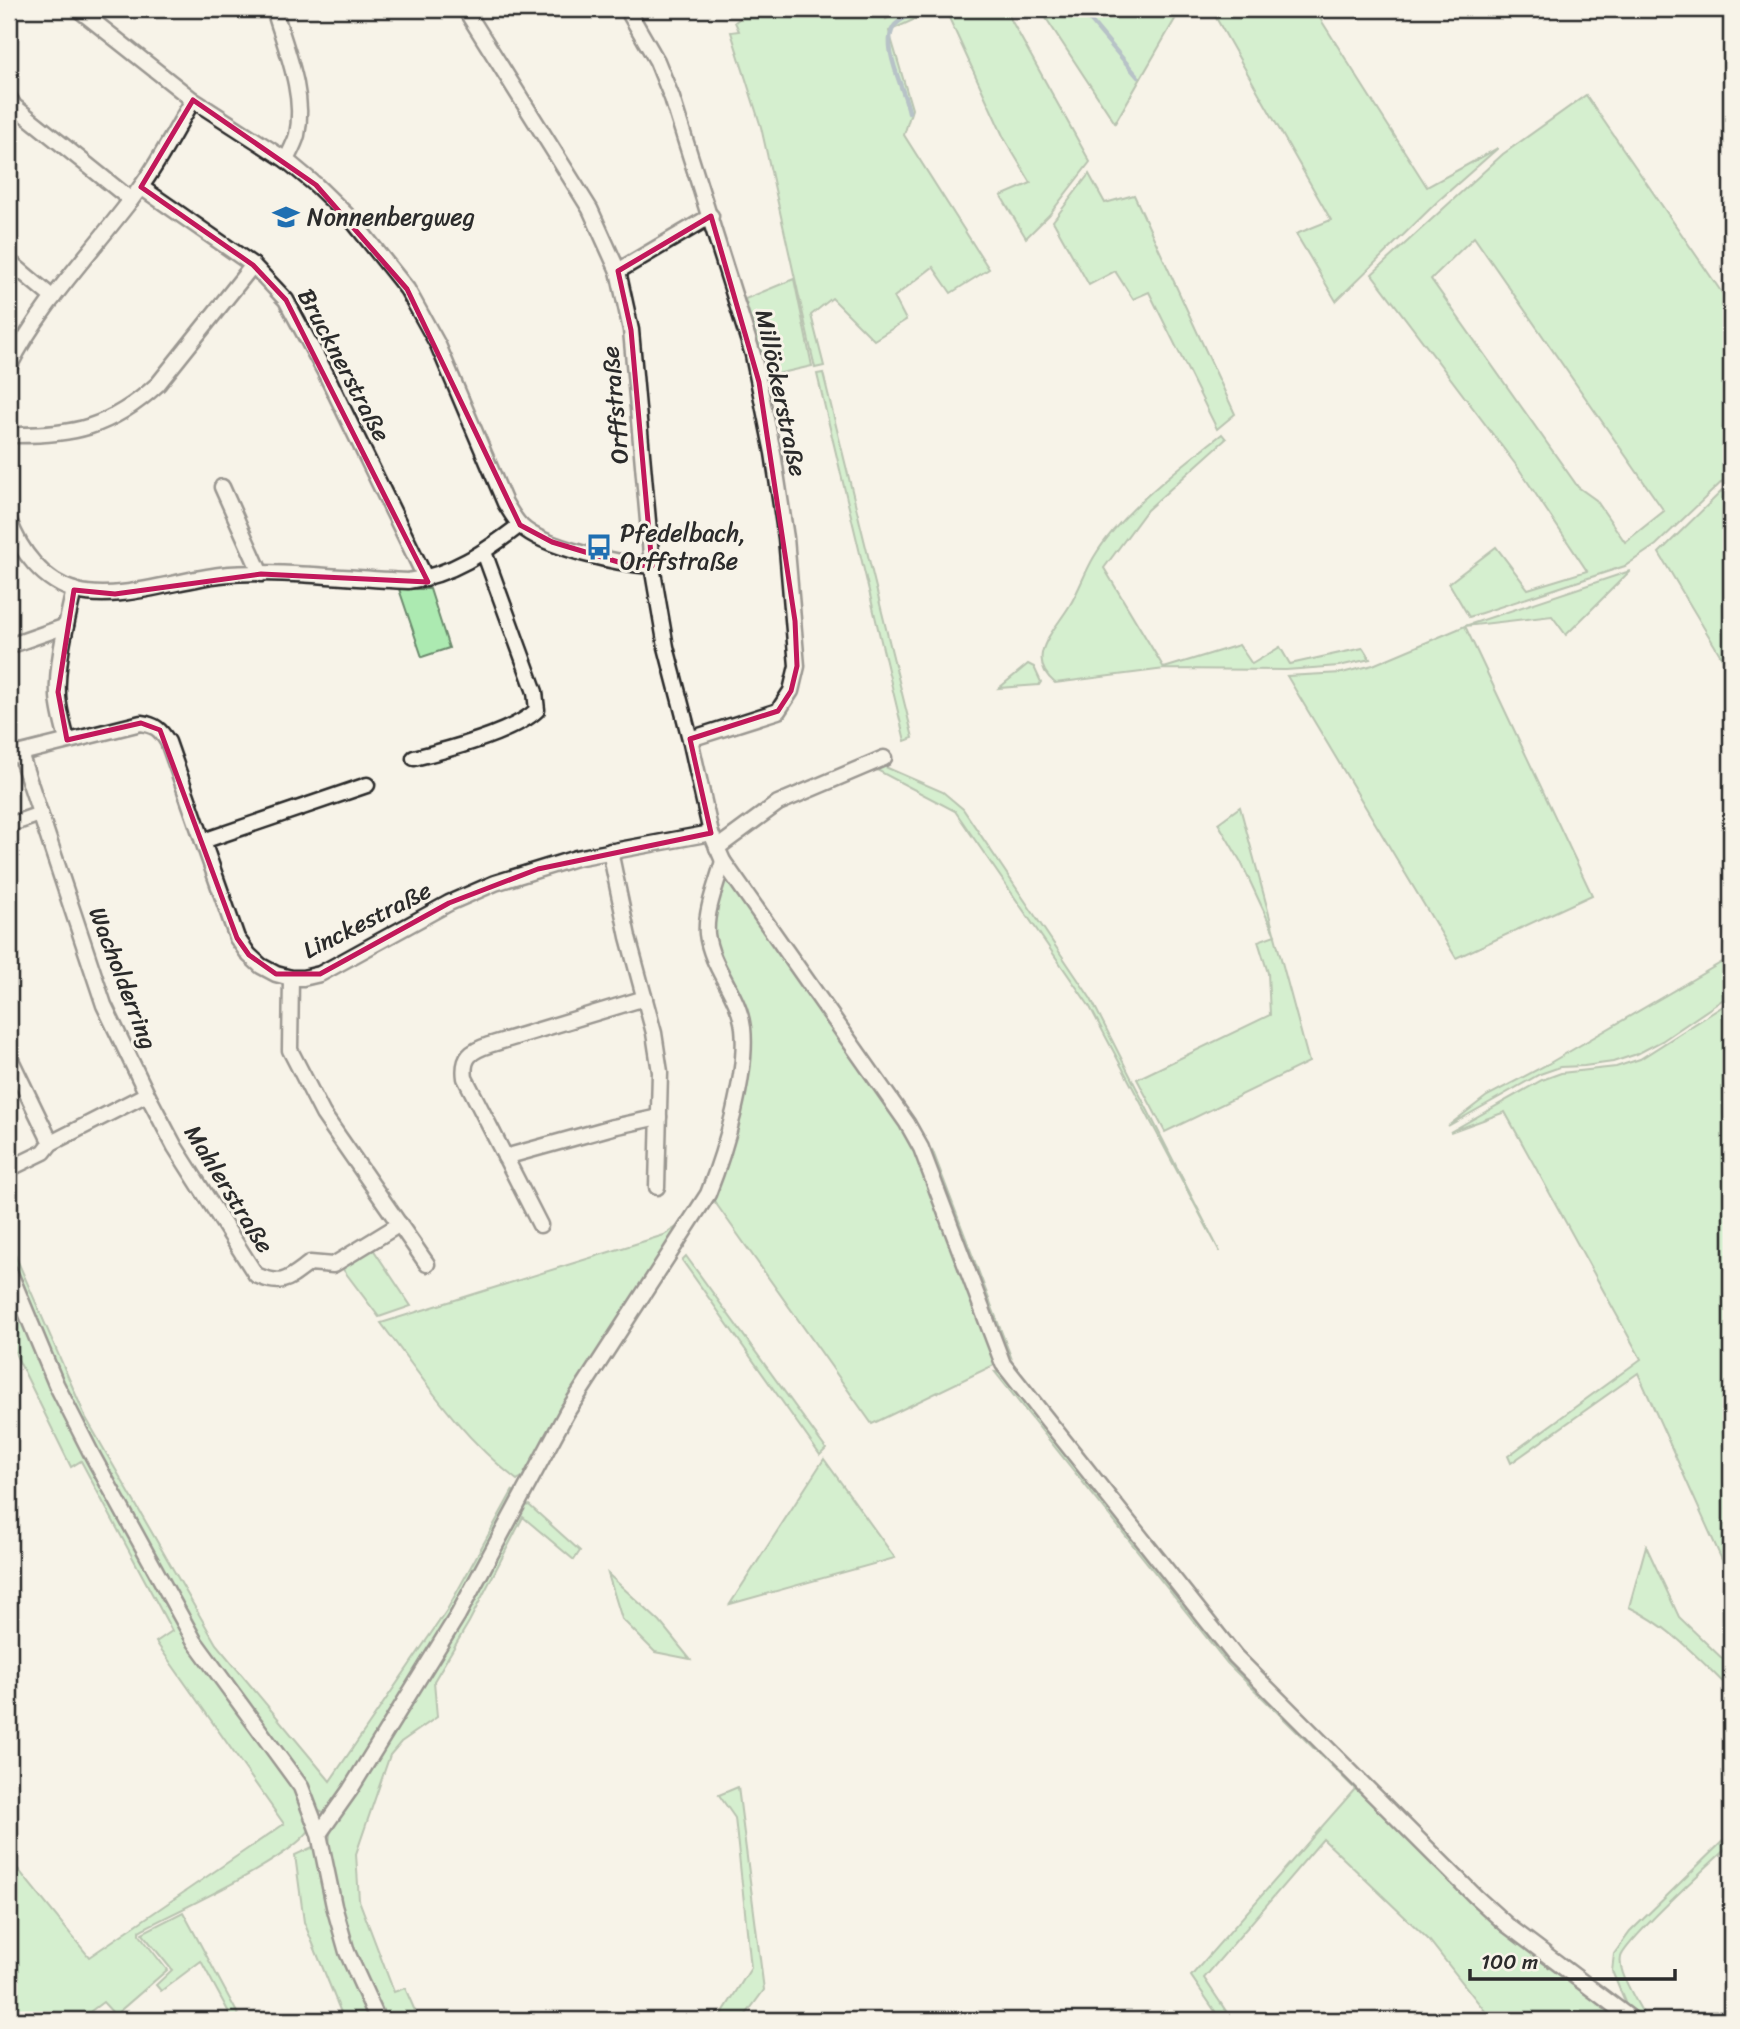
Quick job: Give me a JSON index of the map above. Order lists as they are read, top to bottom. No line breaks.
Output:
{"streets":{"street":["Brucknerstraße","Millöckerstraße","Orffstraße","Linckestraße","Wacholderring","Mahlerstraße"]},"crossings":[["Millöckerstraße","Orffstraße"],["Orffstraße","Linckestraße"],["Wacholderring","Mahlerstraße"]],"places":{"school or university":["Nonnenbergweg"],"bus stop":["Pfedelbach, Orffstraße"]},"scale_bar":"100 m"}
